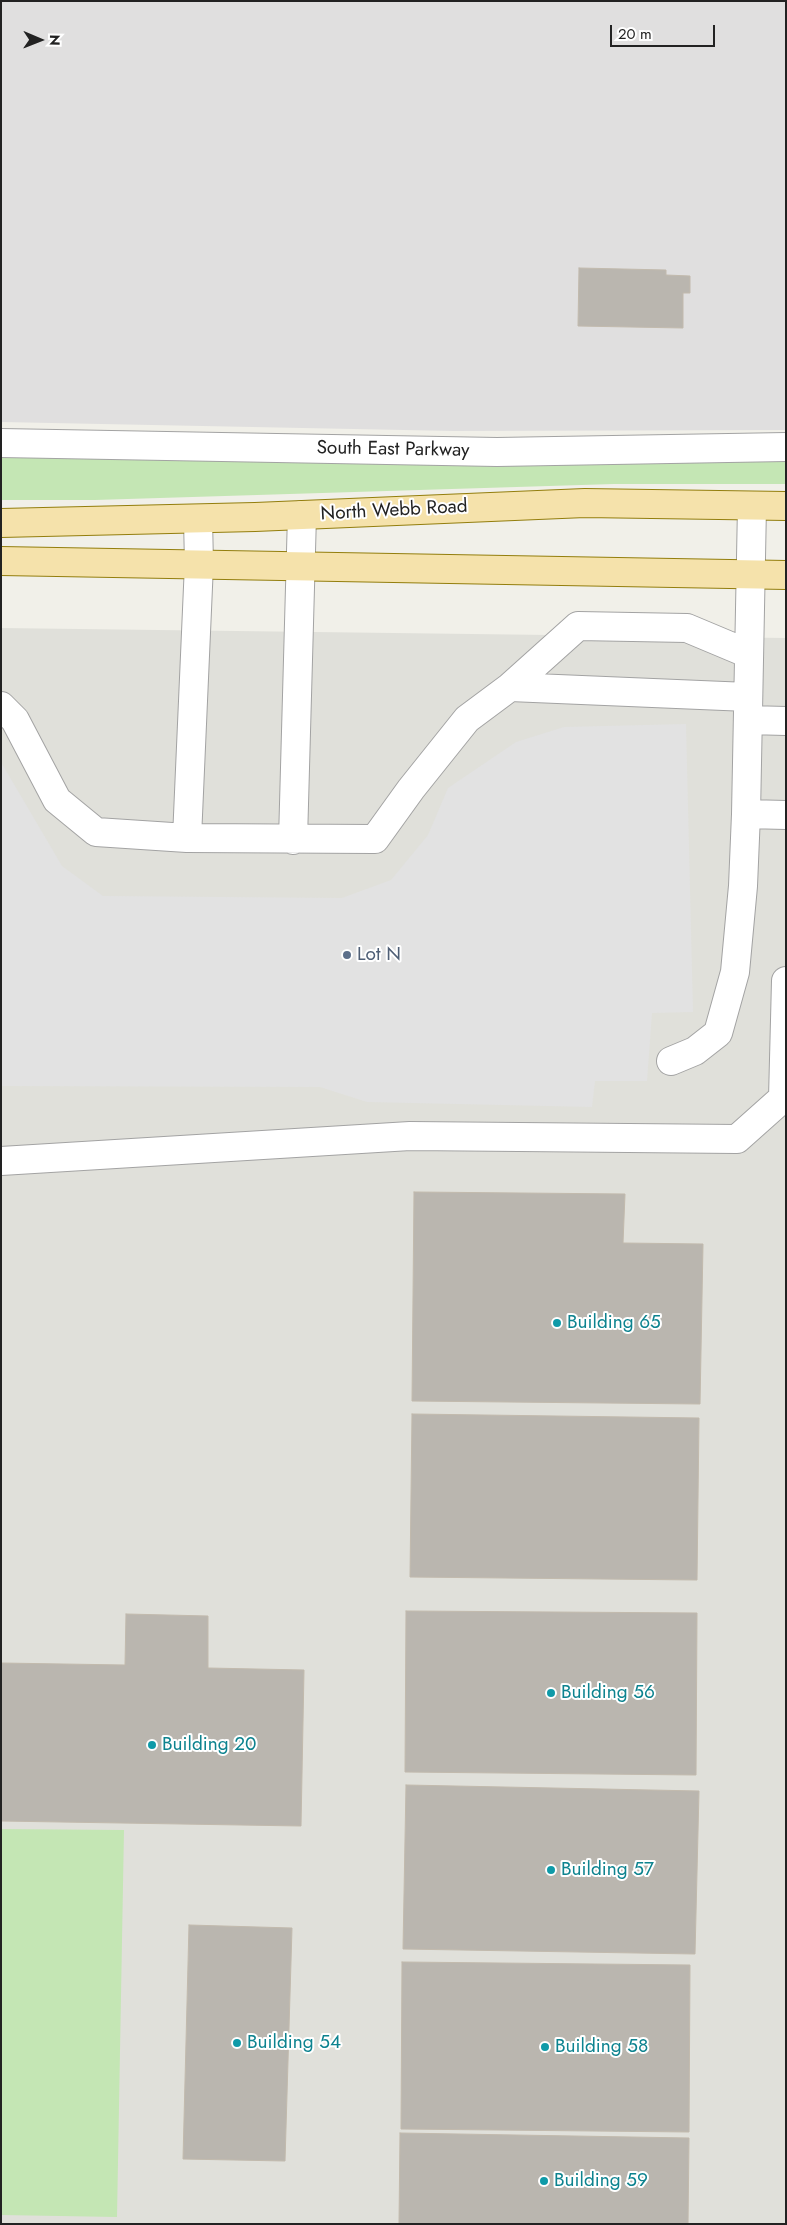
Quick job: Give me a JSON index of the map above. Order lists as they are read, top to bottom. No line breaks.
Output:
{"streets":{"main road":["North Webb Road"],"street":["South East Parkway"]},"places":["Lot N","Building 65","Building 56","Building 20","Building 57","Building 54","Building 58","Building 59"],"scale_bar":"20 m","north":"right"}
